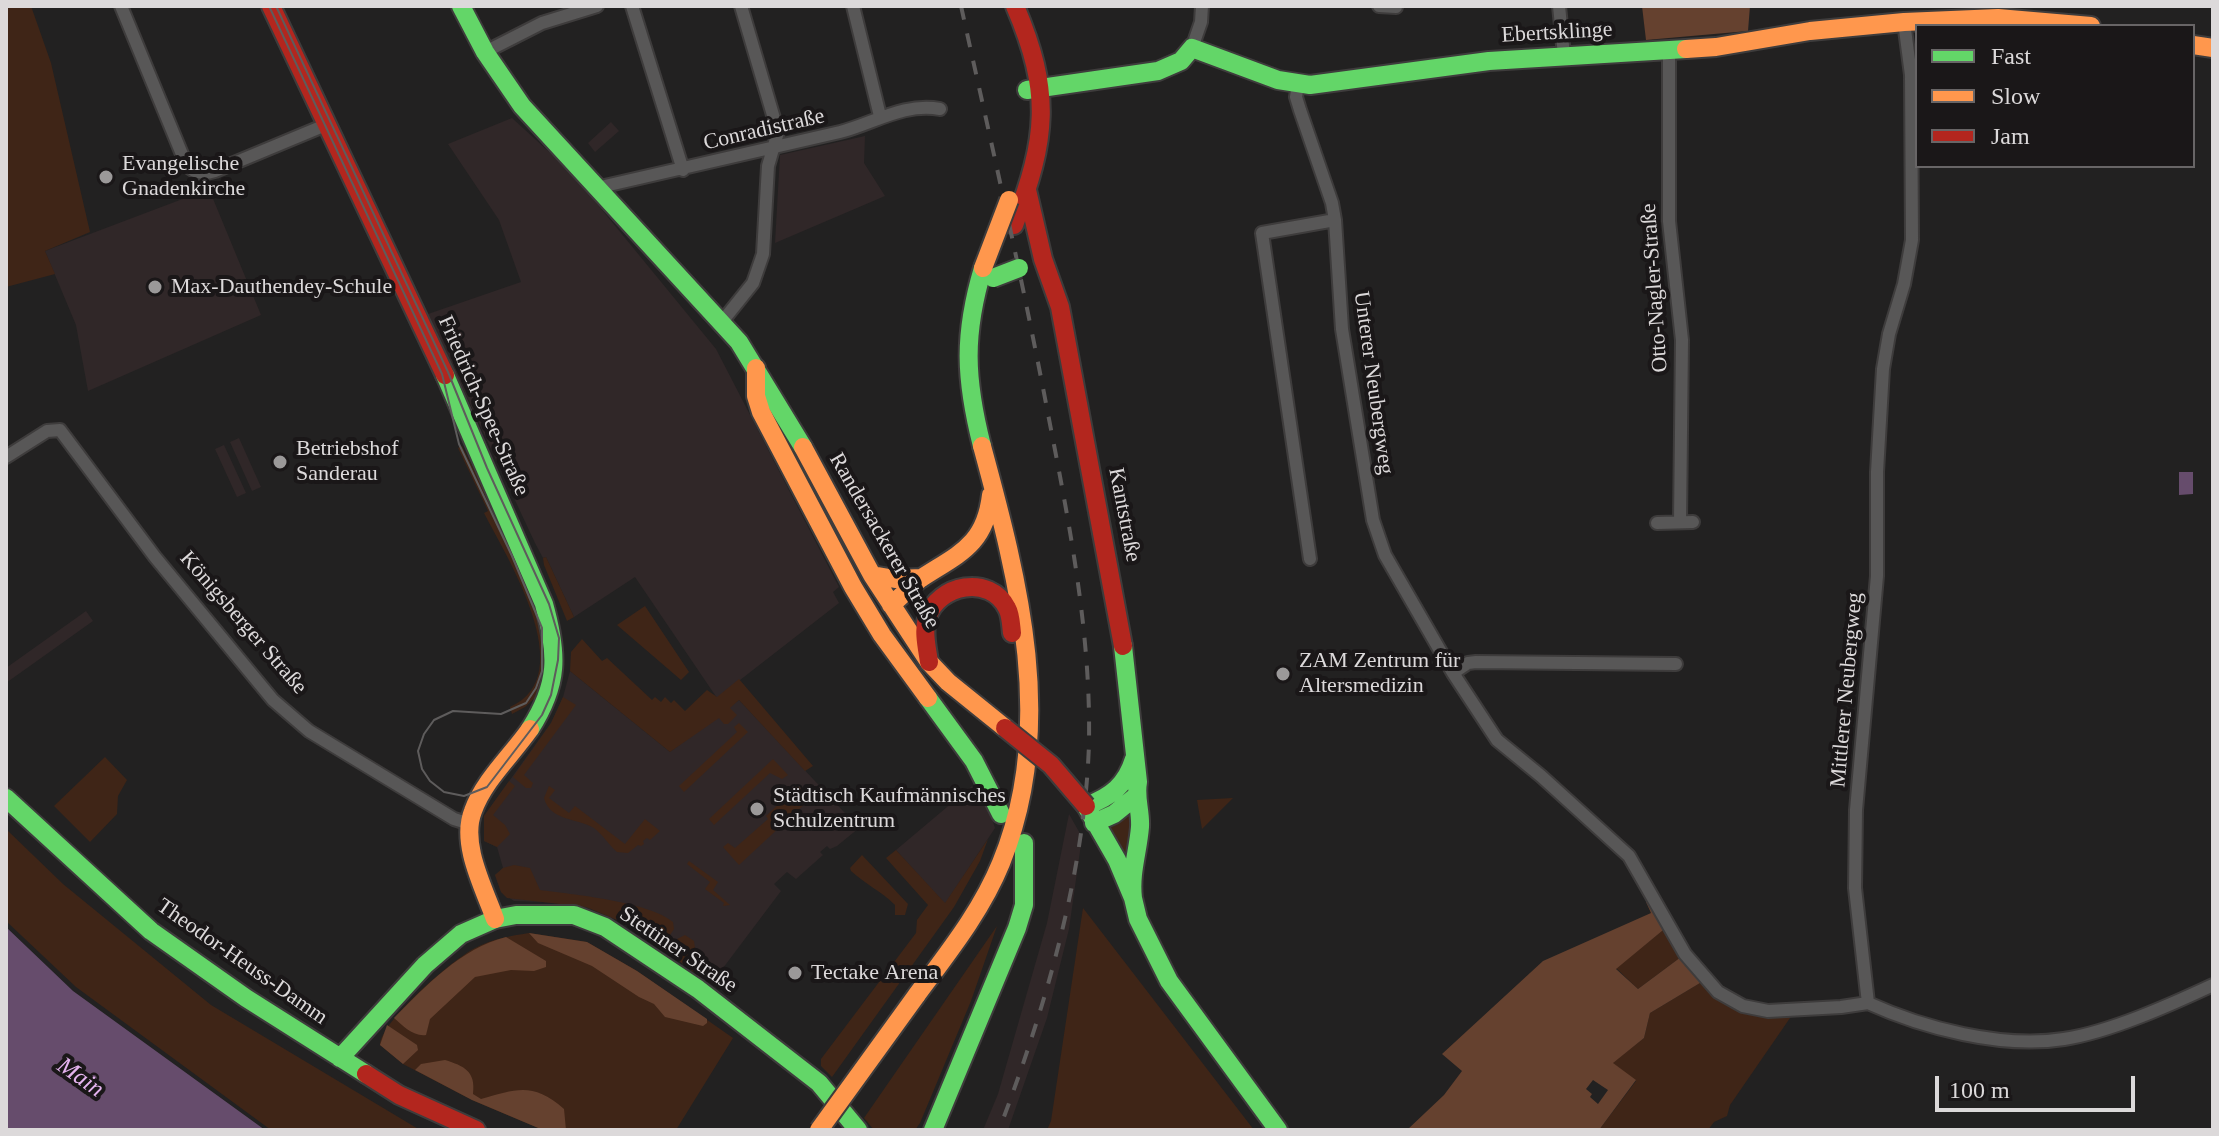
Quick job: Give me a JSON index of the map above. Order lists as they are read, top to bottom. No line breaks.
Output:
{"streets":{"main road":["Ebertsklinge","Friedrich-Spee-Straße","Kantstraße","Randersackerer Straße","Stettiner Straße","Theodor-Heuss-Damm"],"street":["Conradistraße","Otto-Nagler-Straße","Unterer Neubergweg","Königsberger Straße","Mittlerer Neubergweg"]},"crossings":[["Ebertsklinge","Otto-Nagler-Straße"],["Ebertsklinge","Unterer Neubergweg"],["Ebertsklinge","Mittlerer Neubergweg"],["Conradistraße","Randersackerer Straße"],["Unterer Neubergweg","Mittlerer Neubergweg"],["Friedrich-Spee-Straße","Königsberger Straße"],["Kantstraße","Randersackerer Straße"],["Stettiner Straße","Theodor-Heuss-Damm"]],"water":["Main"],"places":["Evangelische Gnadenkirche","Max-Dauthendey-Schule","Betriebshof Sanderau","ZAM Zentrum für Altersmedizin","Städtisch Kaufmännisches Schulzentrum","Tectake Arena"],"legend":["Fast","Slow","Jam"],"scale_bar":"100 m"}
